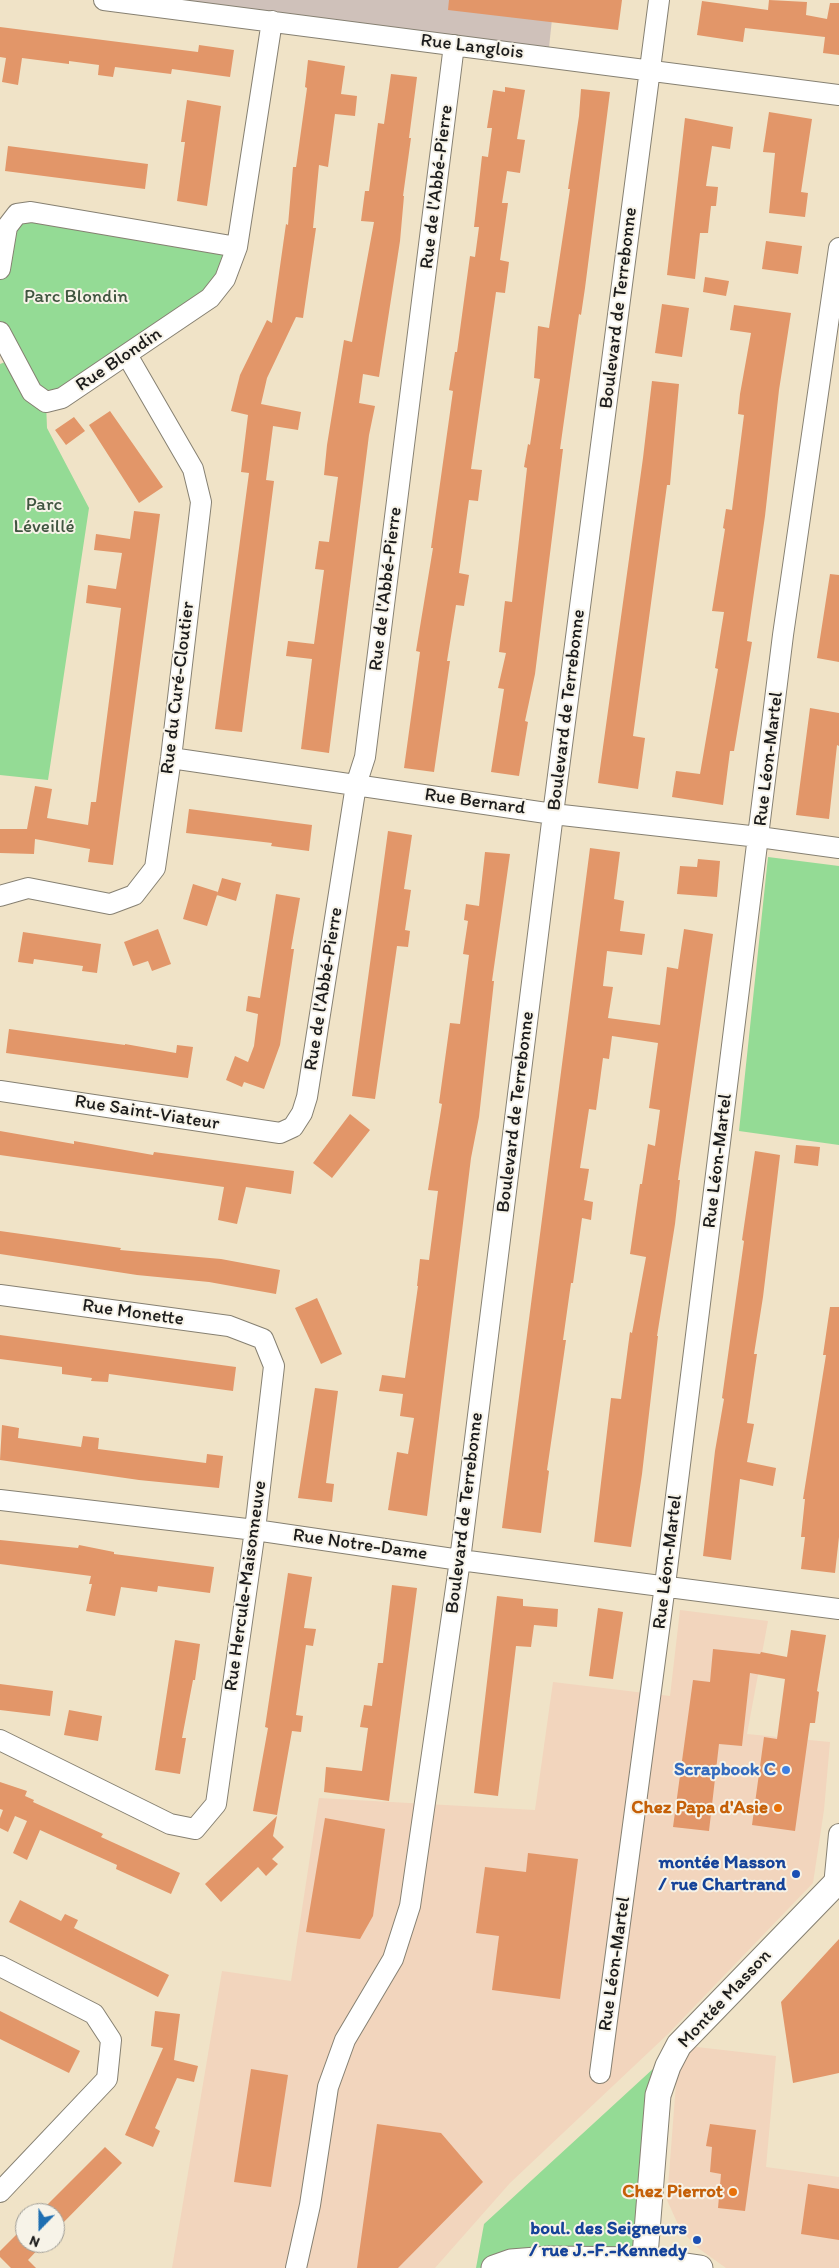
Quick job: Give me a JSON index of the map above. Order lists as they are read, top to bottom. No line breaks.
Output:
{"streets":{"main road":["Montée Masson"],"street":["Rue Langlois","Rue de l'Abbé-Pierre","Boulevard de Terrebonne","Rue Blondin","Rue du Curé-Cloutier","Rue Léon-Martel","Rue Bernard","Rue Saint-Viateur","Rue Monette","Rue Notre-Dame","Rue Hercule-Maisonneuve"]},"crossings":[["Rue Langlois","Rue de l'Abbé-Pierre"],["Rue Langlois","Boulevard de Terrebonne"],["Rue Langlois","Rue Blondin"],["Rue de l'Abbé-Pierre","Rue Bernard"],["Rue de l'Abbé-Pierre","Rue Saint-Viateur"],["Boulevard de Terrebonne","Rue Bernard"],["Boulevard de Terrebonne","Rue Notre-Dame"],["Rue Blondin","Rue du Curé-Cloutier"],["Rue du Curé-Cloutier","Rue Bernard"],["Rue Léon-Martel","Rue Bernard"],["Rue Léon-Martel","Rue Notre-Dame"],["Rue Monette","Rue Hercule-Maisonneuve"],["Rue Notre-Dame","Rue Hercule-Maisonneuve"]],"parks":["Parc Blondin","Parc Léveillé"],"places":["Scrapbook C","Chez Papa d'Asie","montée Masson / rue Chartrand","Chez Pierrot","boul. des Seigneurs / rue J.-F.-Kennedy"],"north":"bottom"}
